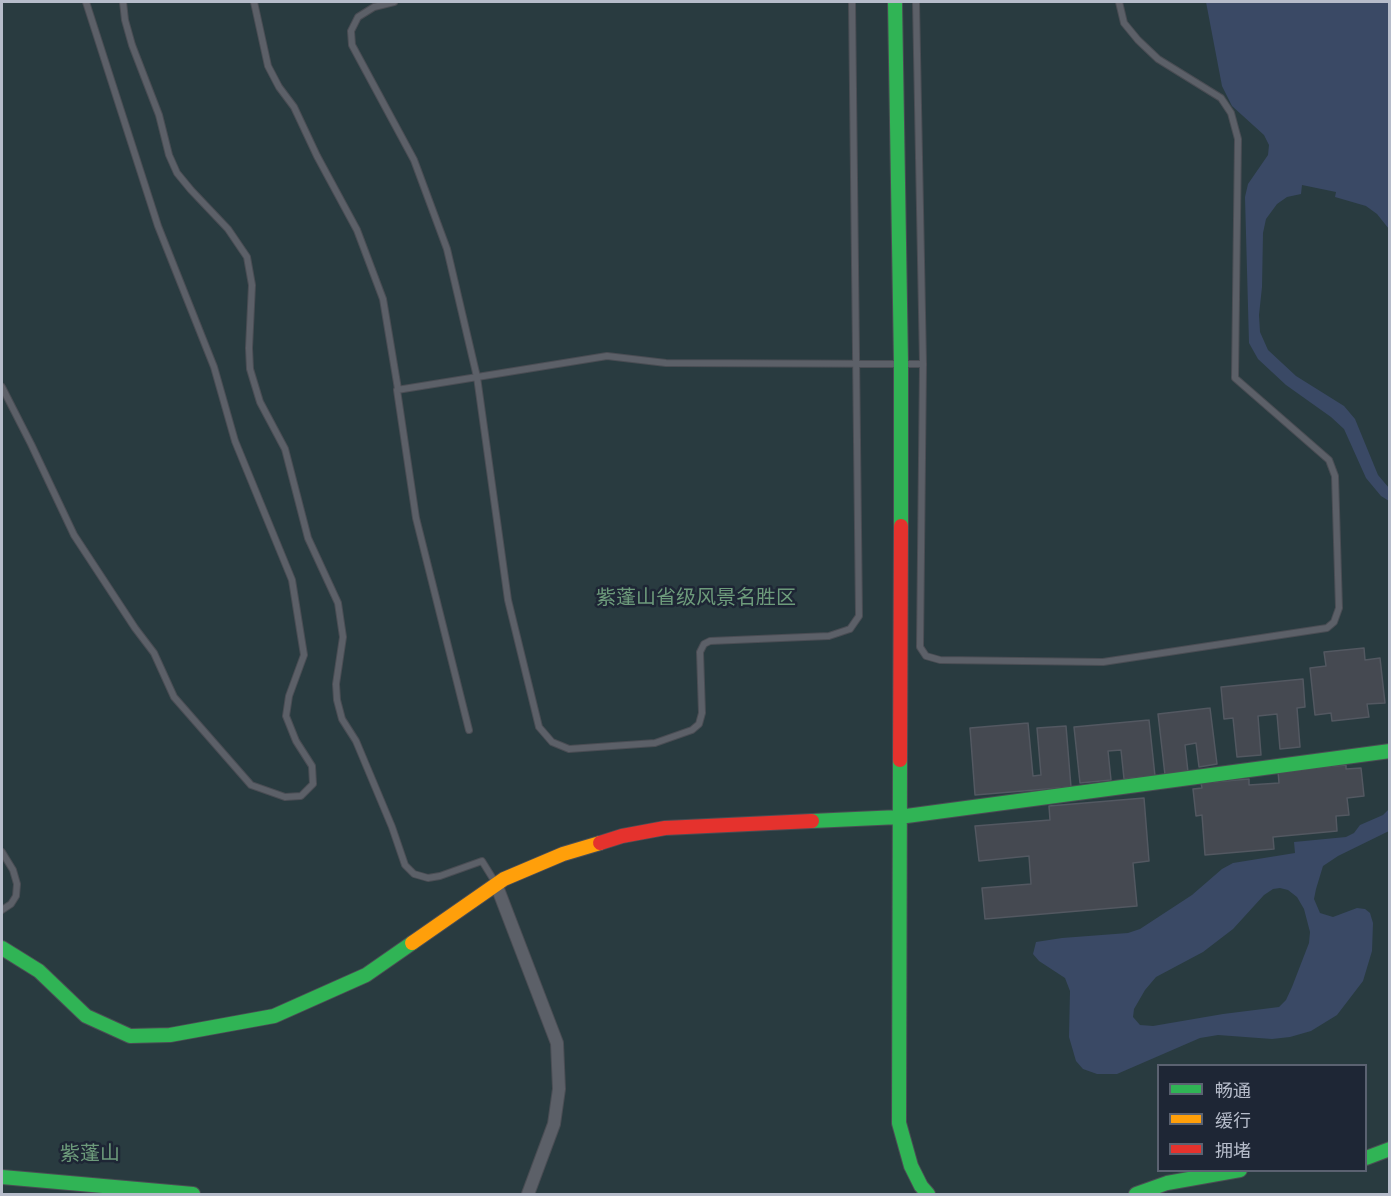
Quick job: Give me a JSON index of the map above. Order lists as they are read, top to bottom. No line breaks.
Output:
{"parks":["紫蓬山省级风景名胜区","紫蓬山"],"legend":["畅通","缓行","拥堵"]}
